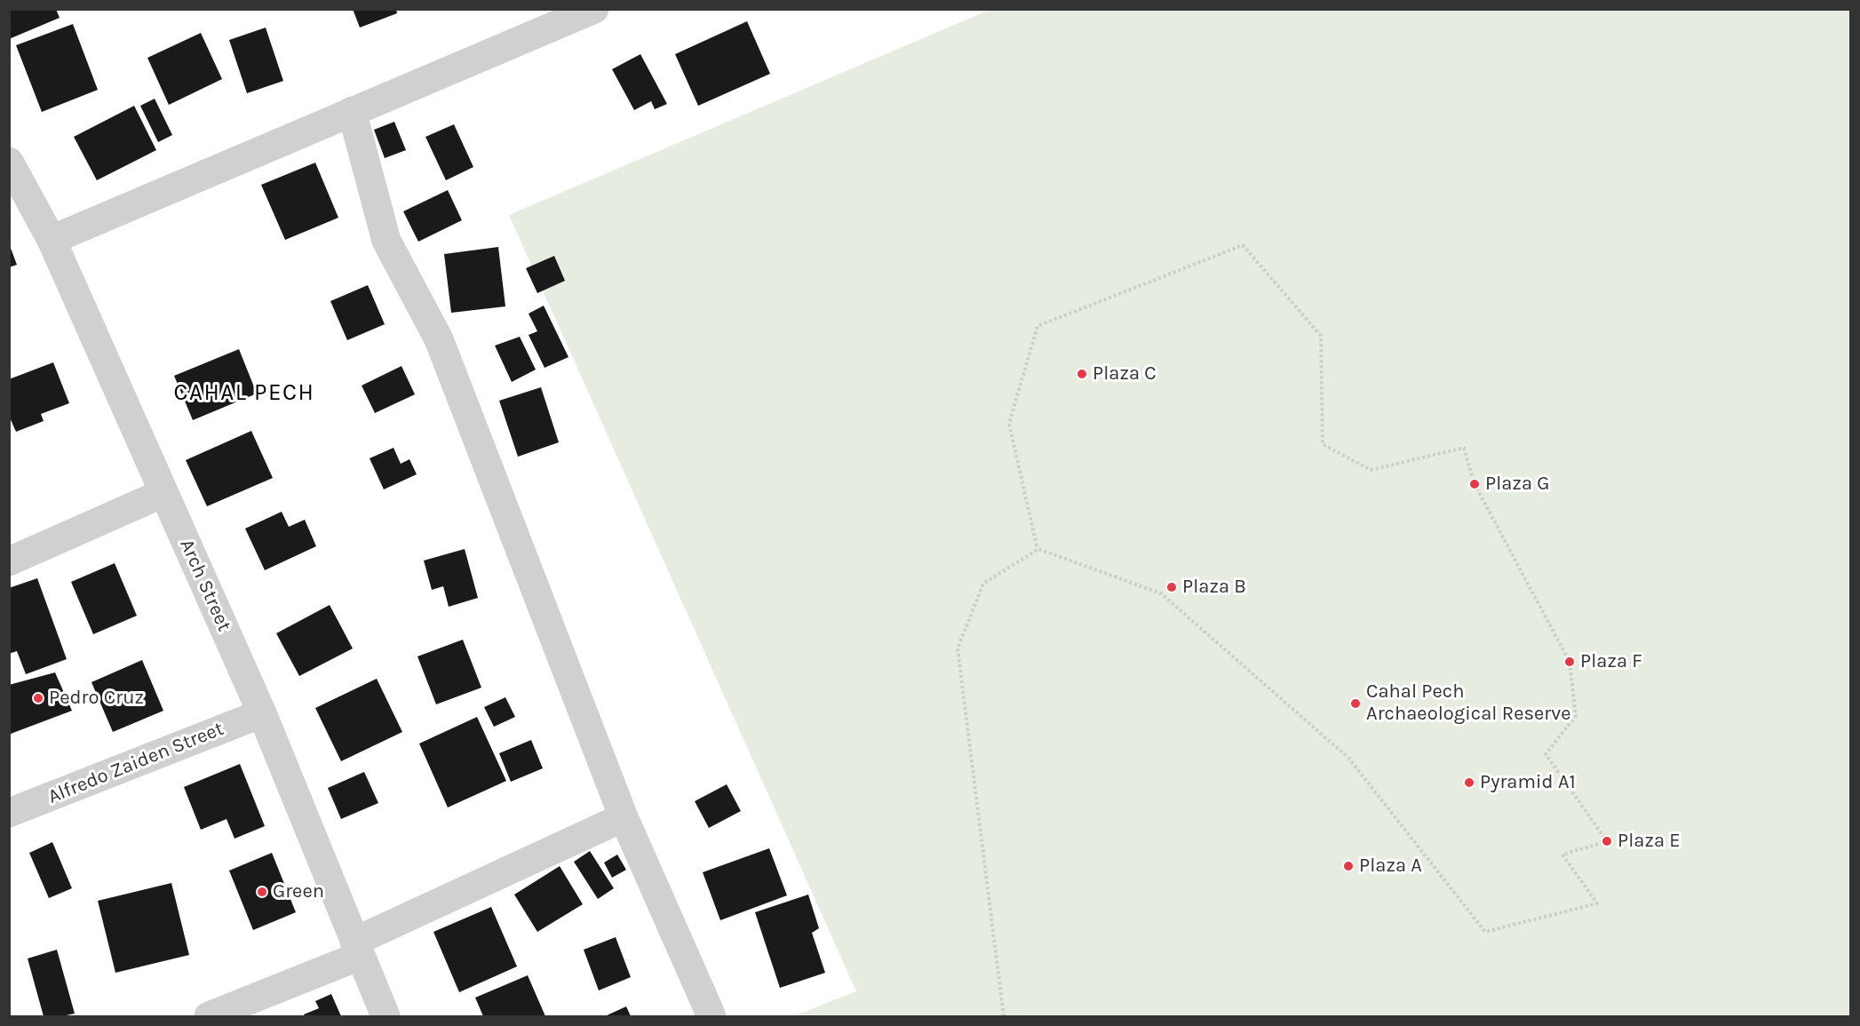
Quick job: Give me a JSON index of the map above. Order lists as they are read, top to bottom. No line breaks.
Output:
{"streets":{"street":["Arch Street","Alfredo Zaiden Street"]},"crossings":[["Arch Street","Alfredo Zaiden Street"]],"districts":["CAHAL PECH"],"places":["Plaza C","Plaza G","Plaza B","Plaza F","Pedro Cruz","Cahal Pech Archaeological Reserve","Pyramid A1","Plaza E","Plaza A","Green"]}
